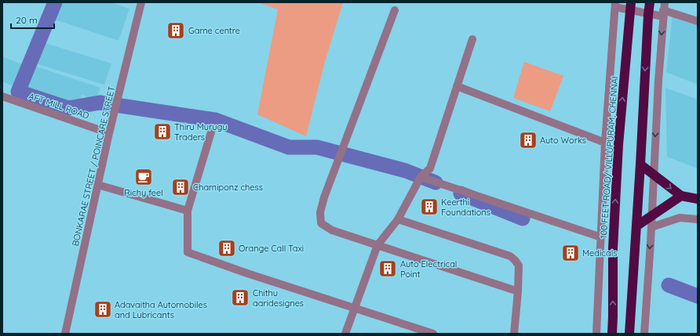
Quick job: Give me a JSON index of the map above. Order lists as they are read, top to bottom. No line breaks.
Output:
{"streets":{"highway":["100 FEET ROAD/ VILLUPURAM, CHENNAI"],"street":["AFT MILL ROAD","BONKARAE STREET / POINCARE STREET"]},"crossings":[["AFT MILL ROAD","BONKARAE STREET / POINCARE STREET"]],"places":{"building":["Game centre","Thiru Murugu Traders","Auto Works","Chamiponz chess","Keerthi Foundations","Orange Call Taxi","Medicals","Auto Electrical Point","Chithu aaridesignes","Adavaitha Automobiles and Lubricants"],"cafe":["Richy feel"]},"scale_bar":"20 m"}
